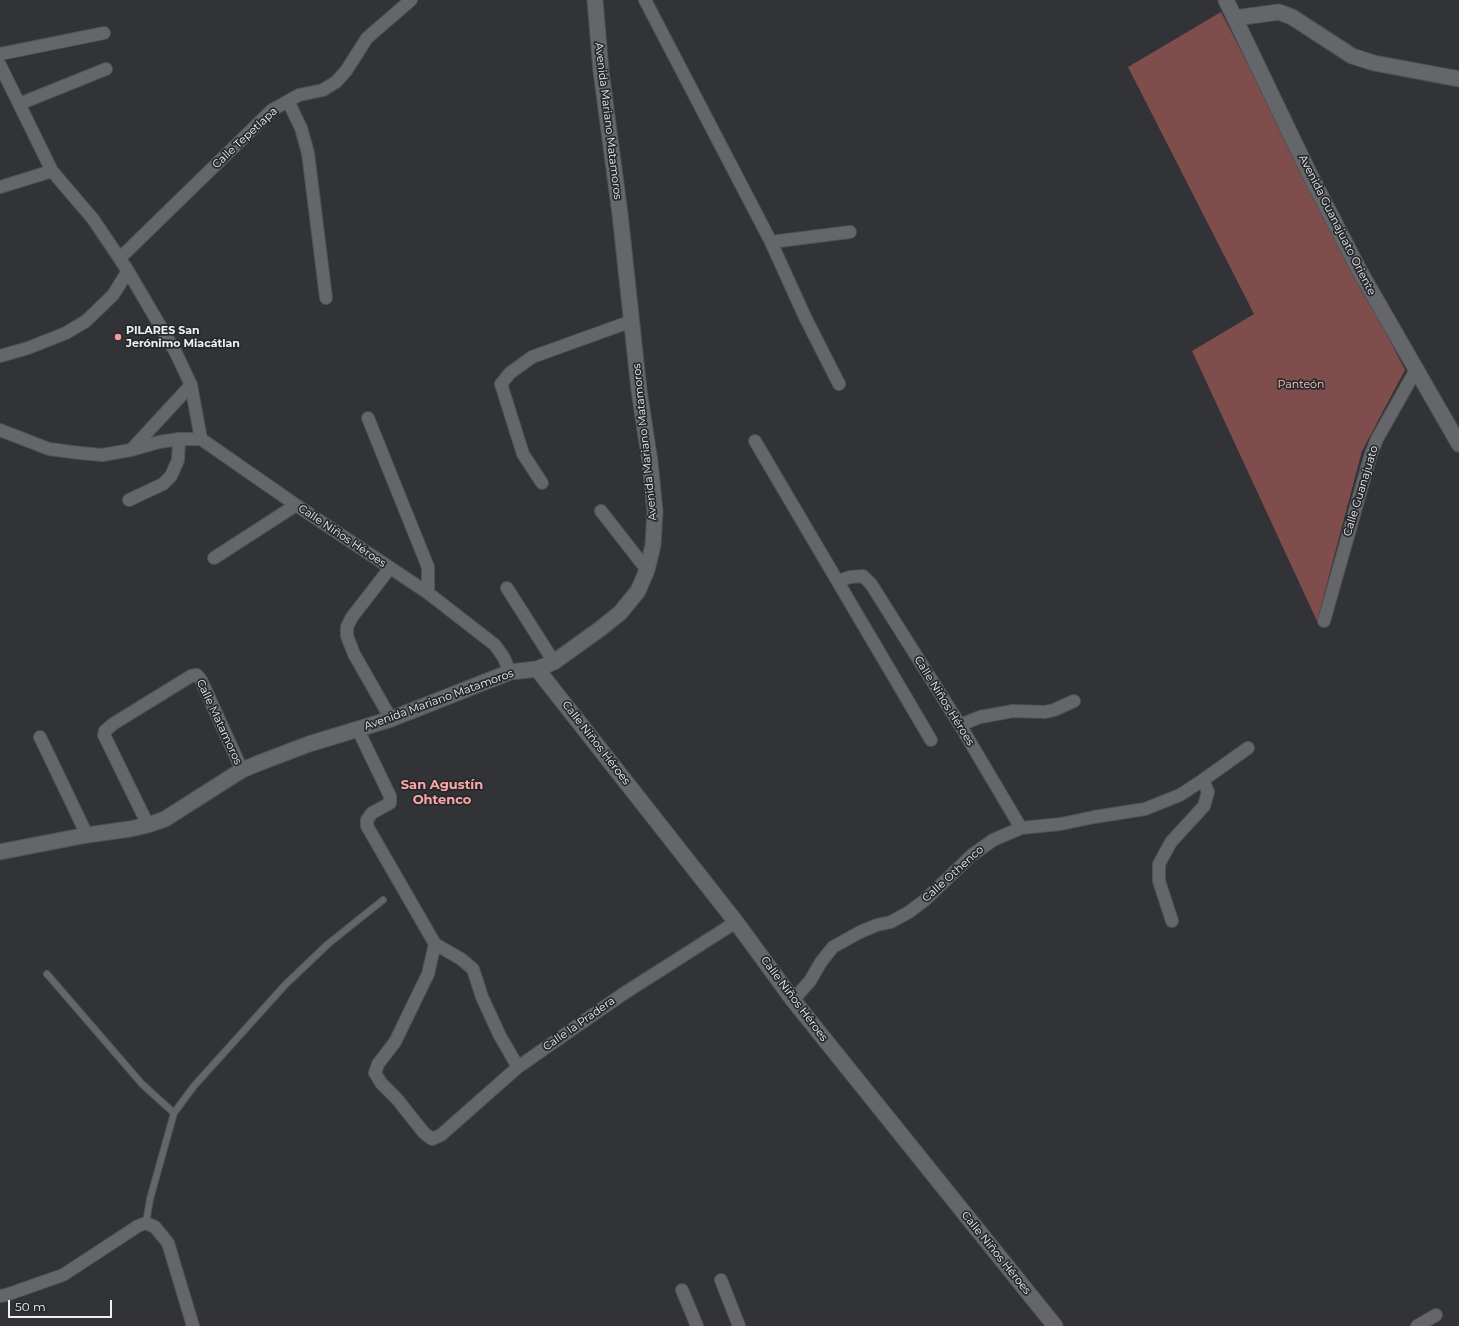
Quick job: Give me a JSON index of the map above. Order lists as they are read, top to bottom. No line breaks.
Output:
{"streets":{"street":["Avenida Mariano Matamoros","Calle Tepetlapa","Avenida Guanajuato Oriente","Calle Guanajuato","Calle Niños Héroes","Calle Matamoros","Calle Othenco","Calle la Pradera"]},"crossings":[["Avenida Mariano Matamoros","Calle Niños Héroes"],["Avenida Mariano Matamoros","Calle Matamoros"],["Avenida Guanajuato Oriente","Calle Guanajuato"],["Calle Niños Héroes","Calle Othenco"],["Calle Niños Héroes","Calle la Pradera"]],"districts":["San Agustín Ohtenco"],"parks":["Panteón"],"places":["PILARES San Jerónimo Miacátlan"],"scale_bar":"50 m"}
